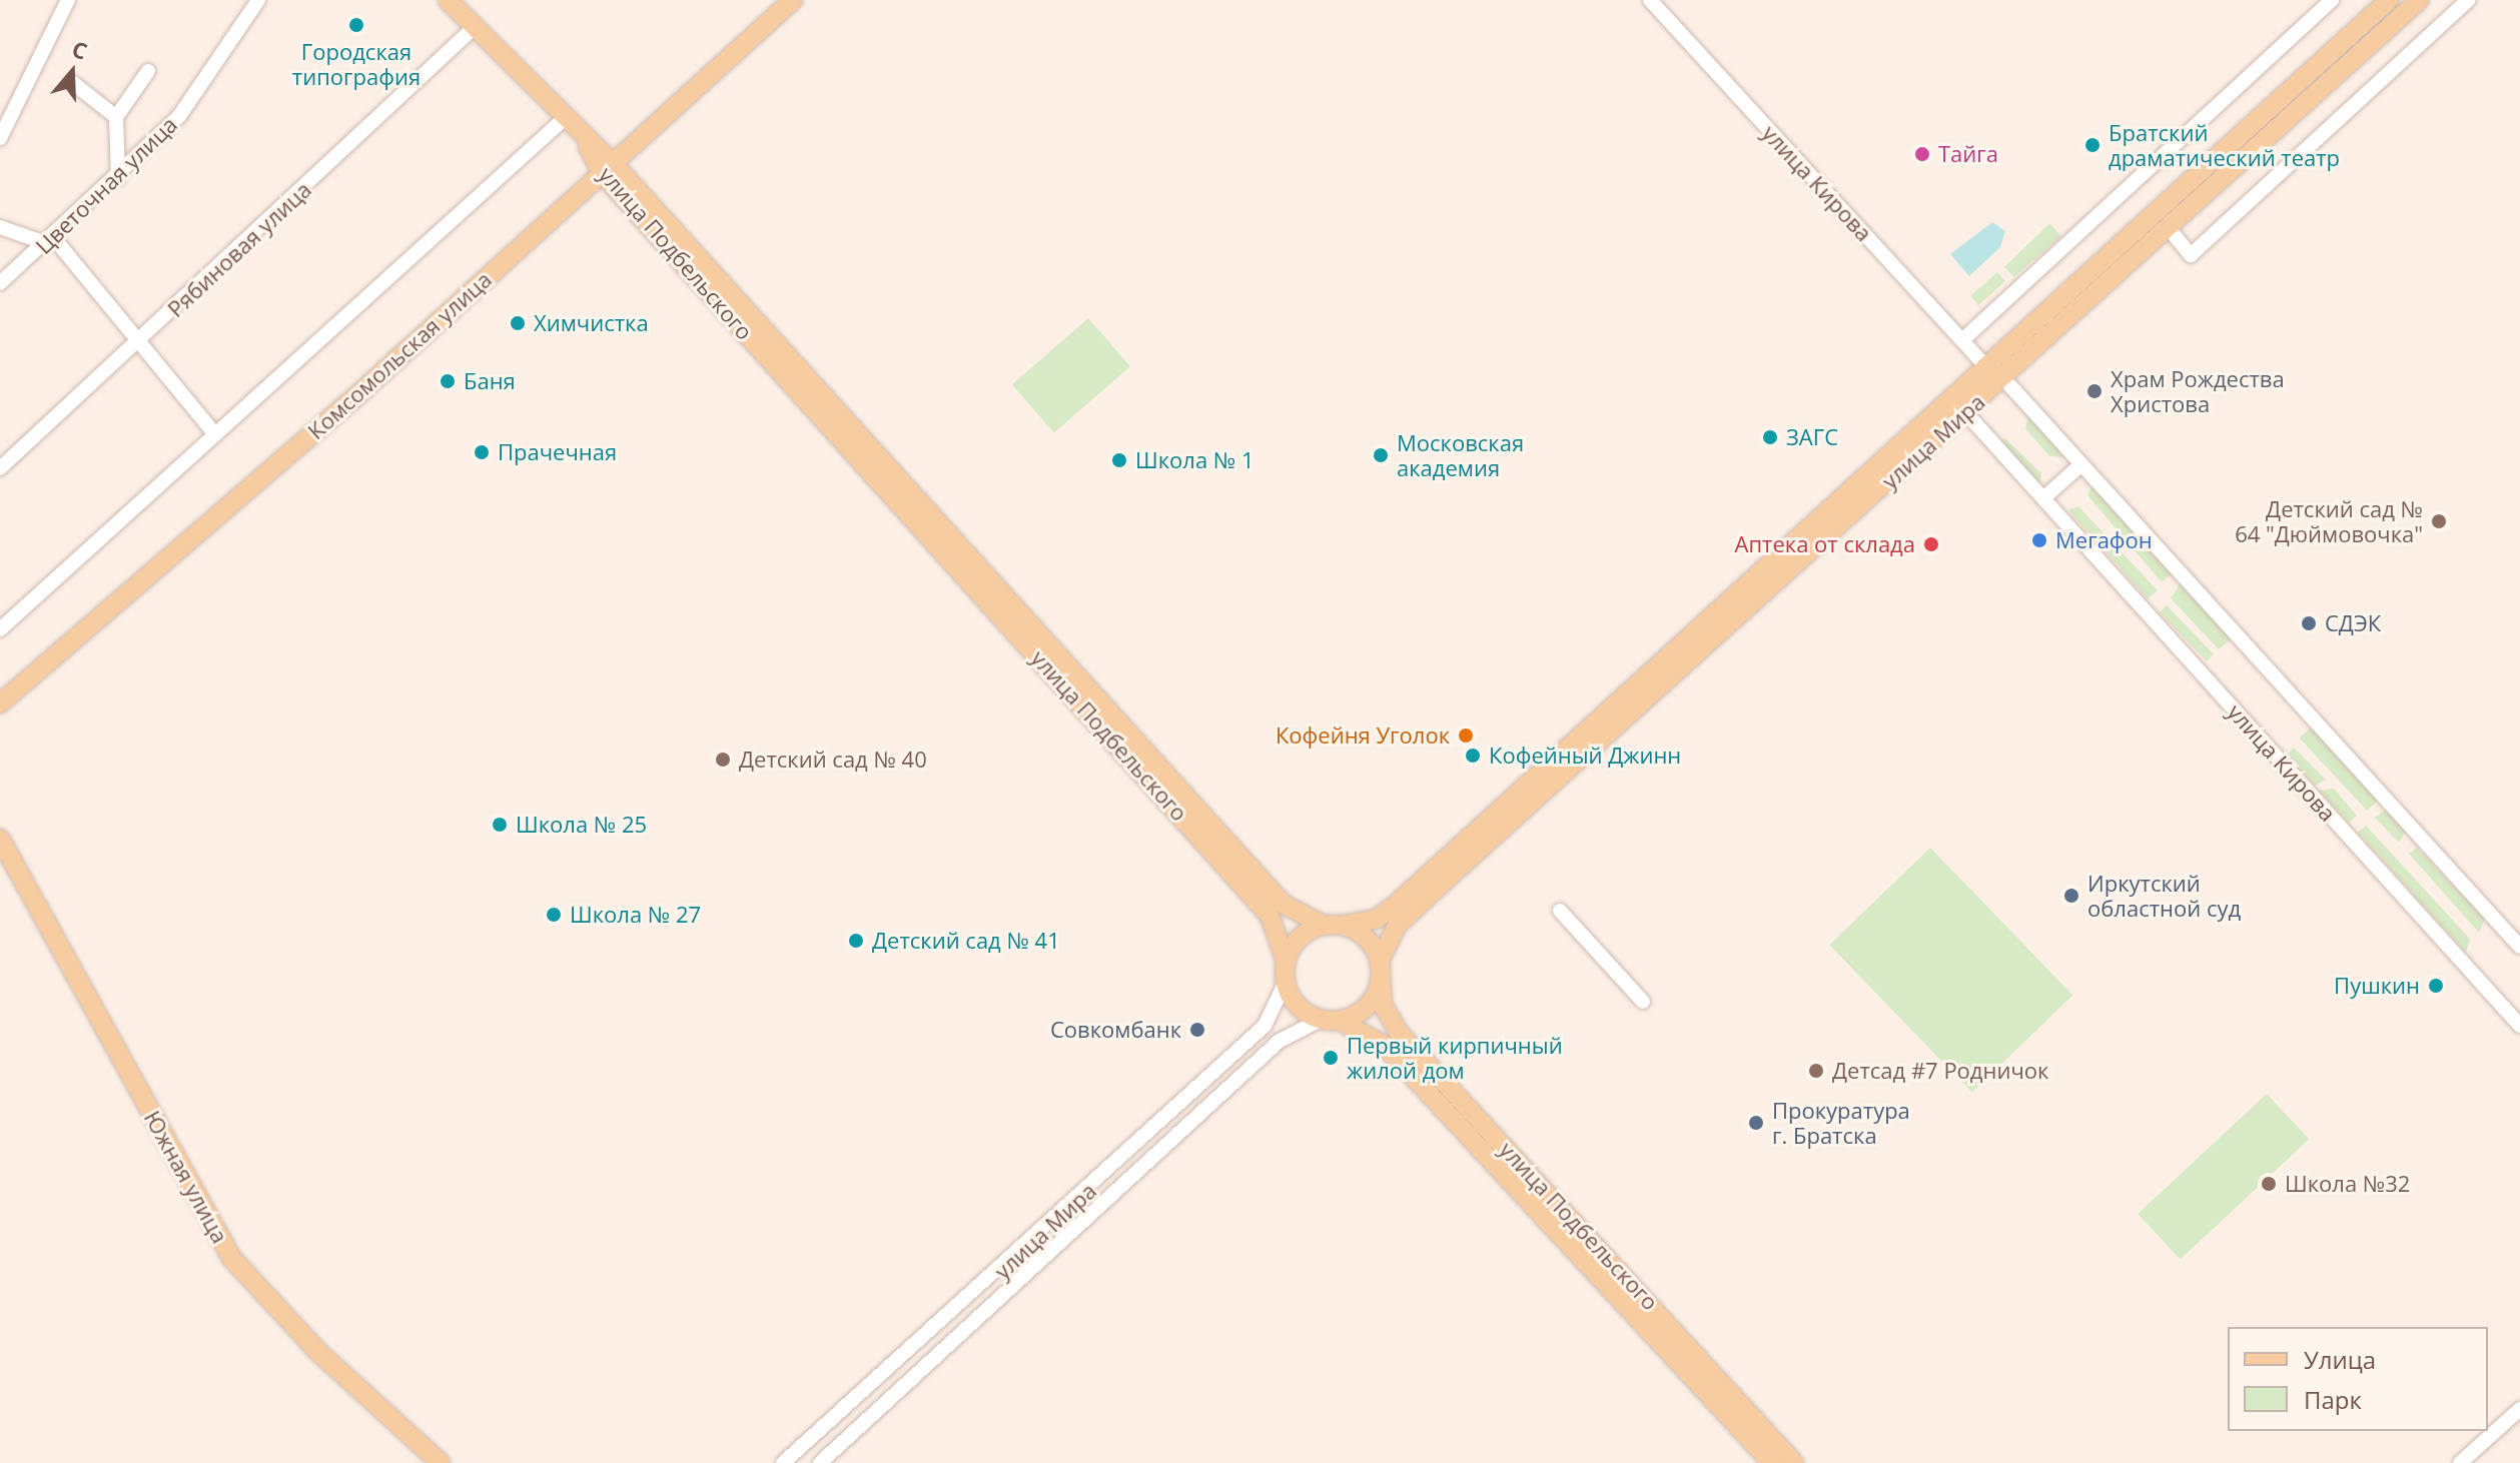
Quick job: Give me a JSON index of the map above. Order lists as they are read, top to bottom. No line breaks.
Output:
{"streets":{"main road":["улица Подбельского","Комсомольская улица","улица Мира","Южная улица"],"street":["улица Кирова","Цветочная улица","Рябиновая улица"]},"crossings":[["улица Кирова","улица Мира"],["Рябиновая улица","улица Подбельского"],["улица Подбельского","Комсомольская улица"],["улица Подбельского","улица Мира"]],"places":["Городская типография","Братский драматический театр","Тайга","Химчистка","Баня","Храм Рождества Христова","ЗАГС","Прачечная","Московская академия","Школа № 1","Детский сад № 64 \"Дюймовочка\"","Мегафон","Аптека от склада","СДЭК","Кофейня Уголок","Кофейный Джинн","Детский сад № 40","Школа № 25","Иркутский областной суд","Школа № 27","Детский сад № 41","Пушкин","Совкомбанк","Первый кирпичный жилой дом","Детсад #7 Родничок","Прокуратура г. Братска","Школа №32"],"legend":["Улица","Парк"],"north":"top"}
